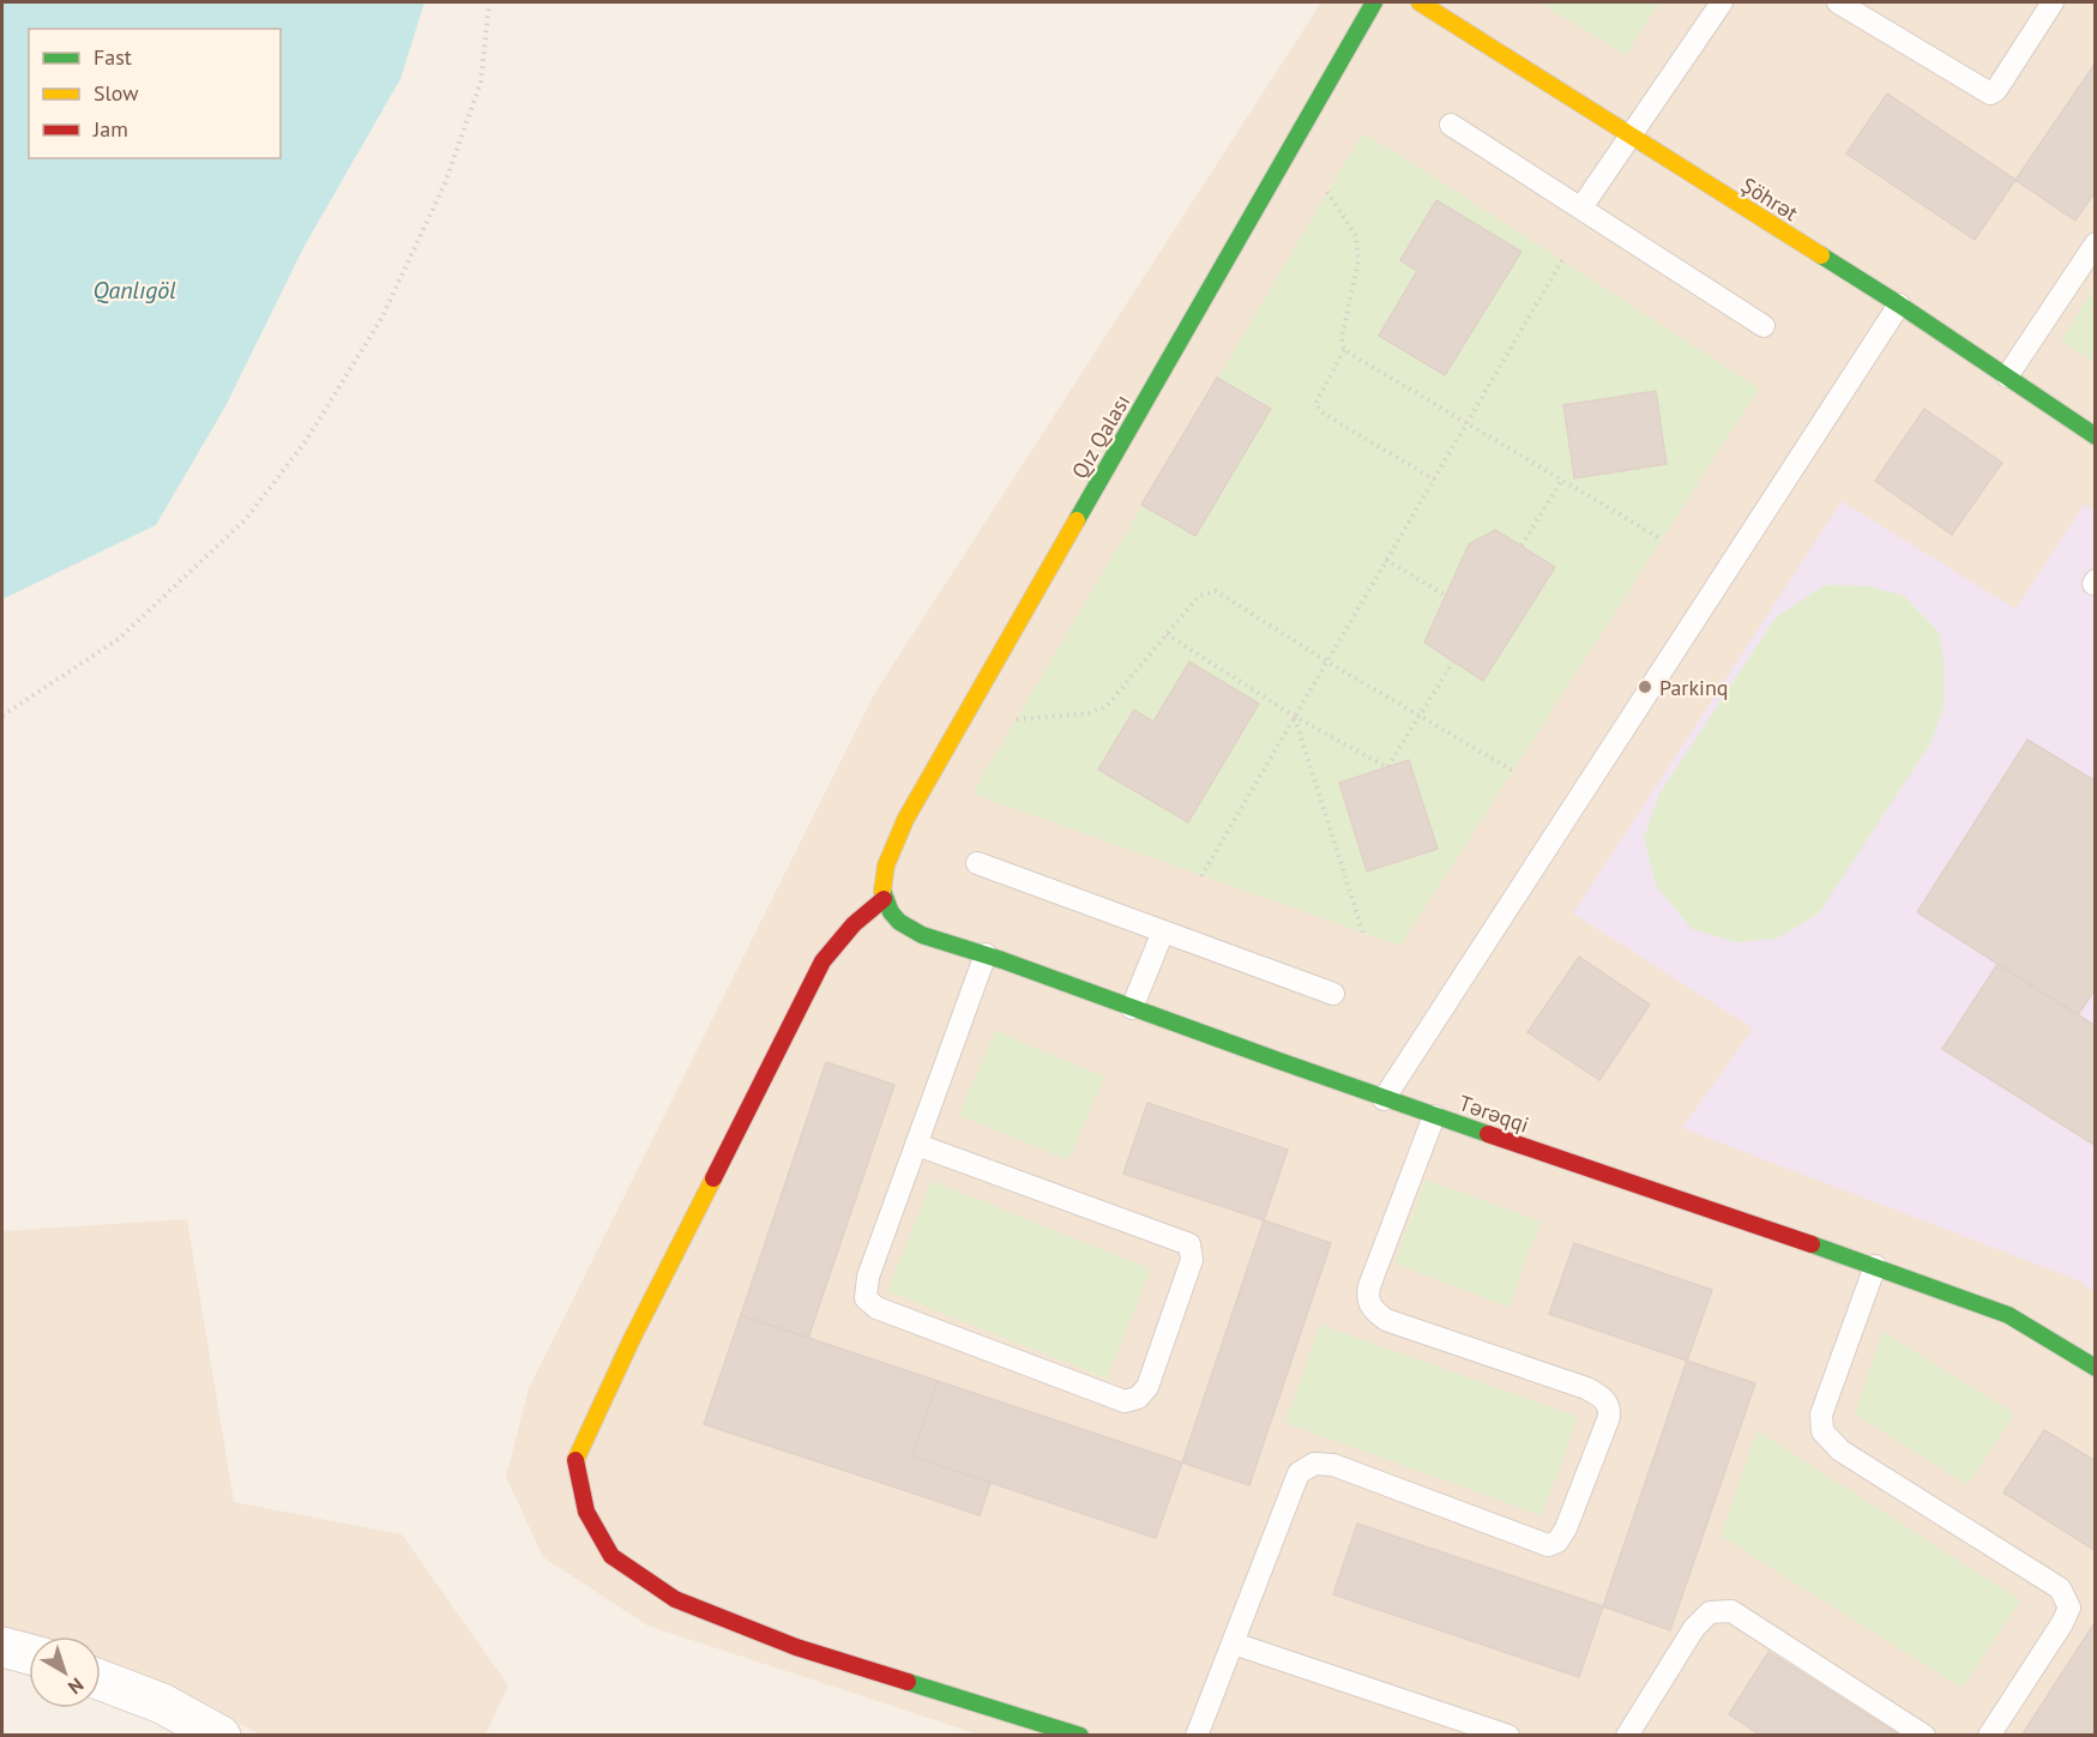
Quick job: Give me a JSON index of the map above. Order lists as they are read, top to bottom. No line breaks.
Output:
{"streets":{"street":["Şöhrət","Qız Qalası","Tərəqqi"]},"crossings":[["Qız Qalası","Tərəqqi"]],"water":["Qanlıgöl"],"places":["Parkinq"],"legend":["Fast","Slow","Jam"],"north":"bottom right"}
